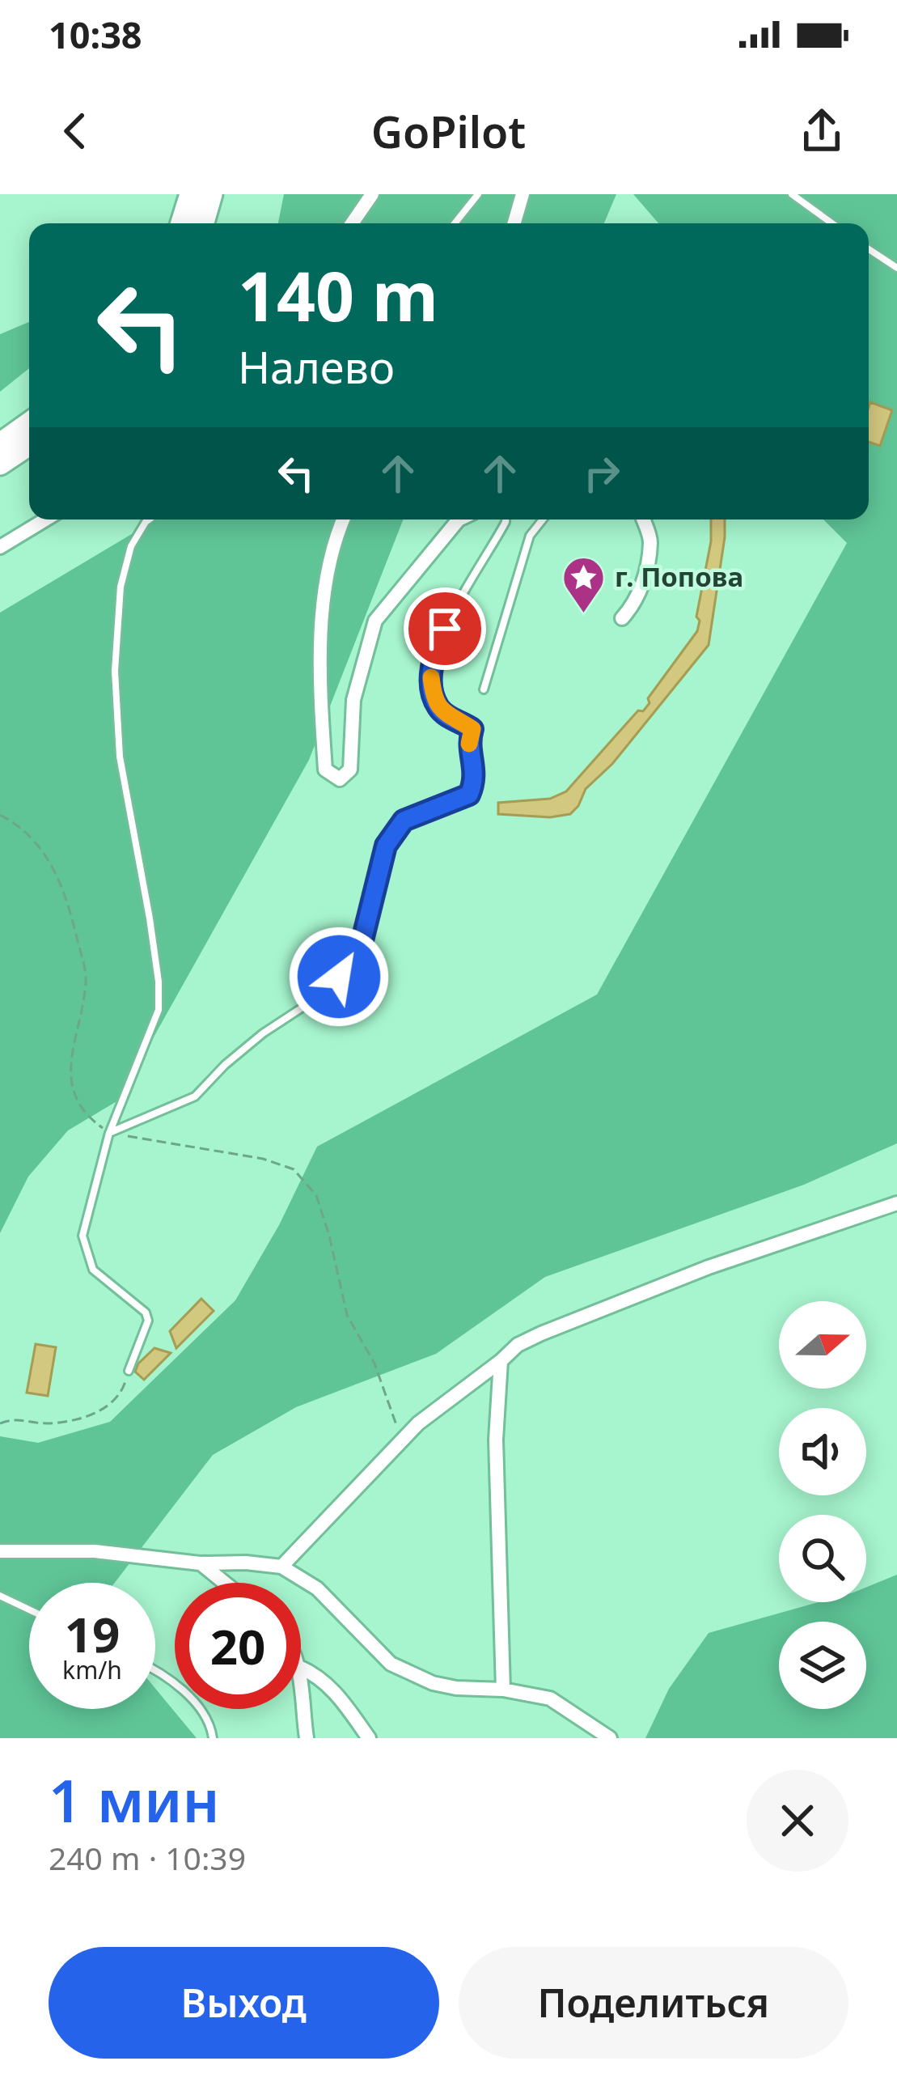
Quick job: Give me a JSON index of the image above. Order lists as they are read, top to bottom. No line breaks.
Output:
{"places":{"place":["г. Попова"]},"north":"right","page":{"status":"10:38","header":"GoPilot","turn":["140 m","Налево"],"speed":"19 km/h","limit":"20","heading":["1 мин","240 m · 10:39"],"buttons":["Выход","Поделиться"]}}
